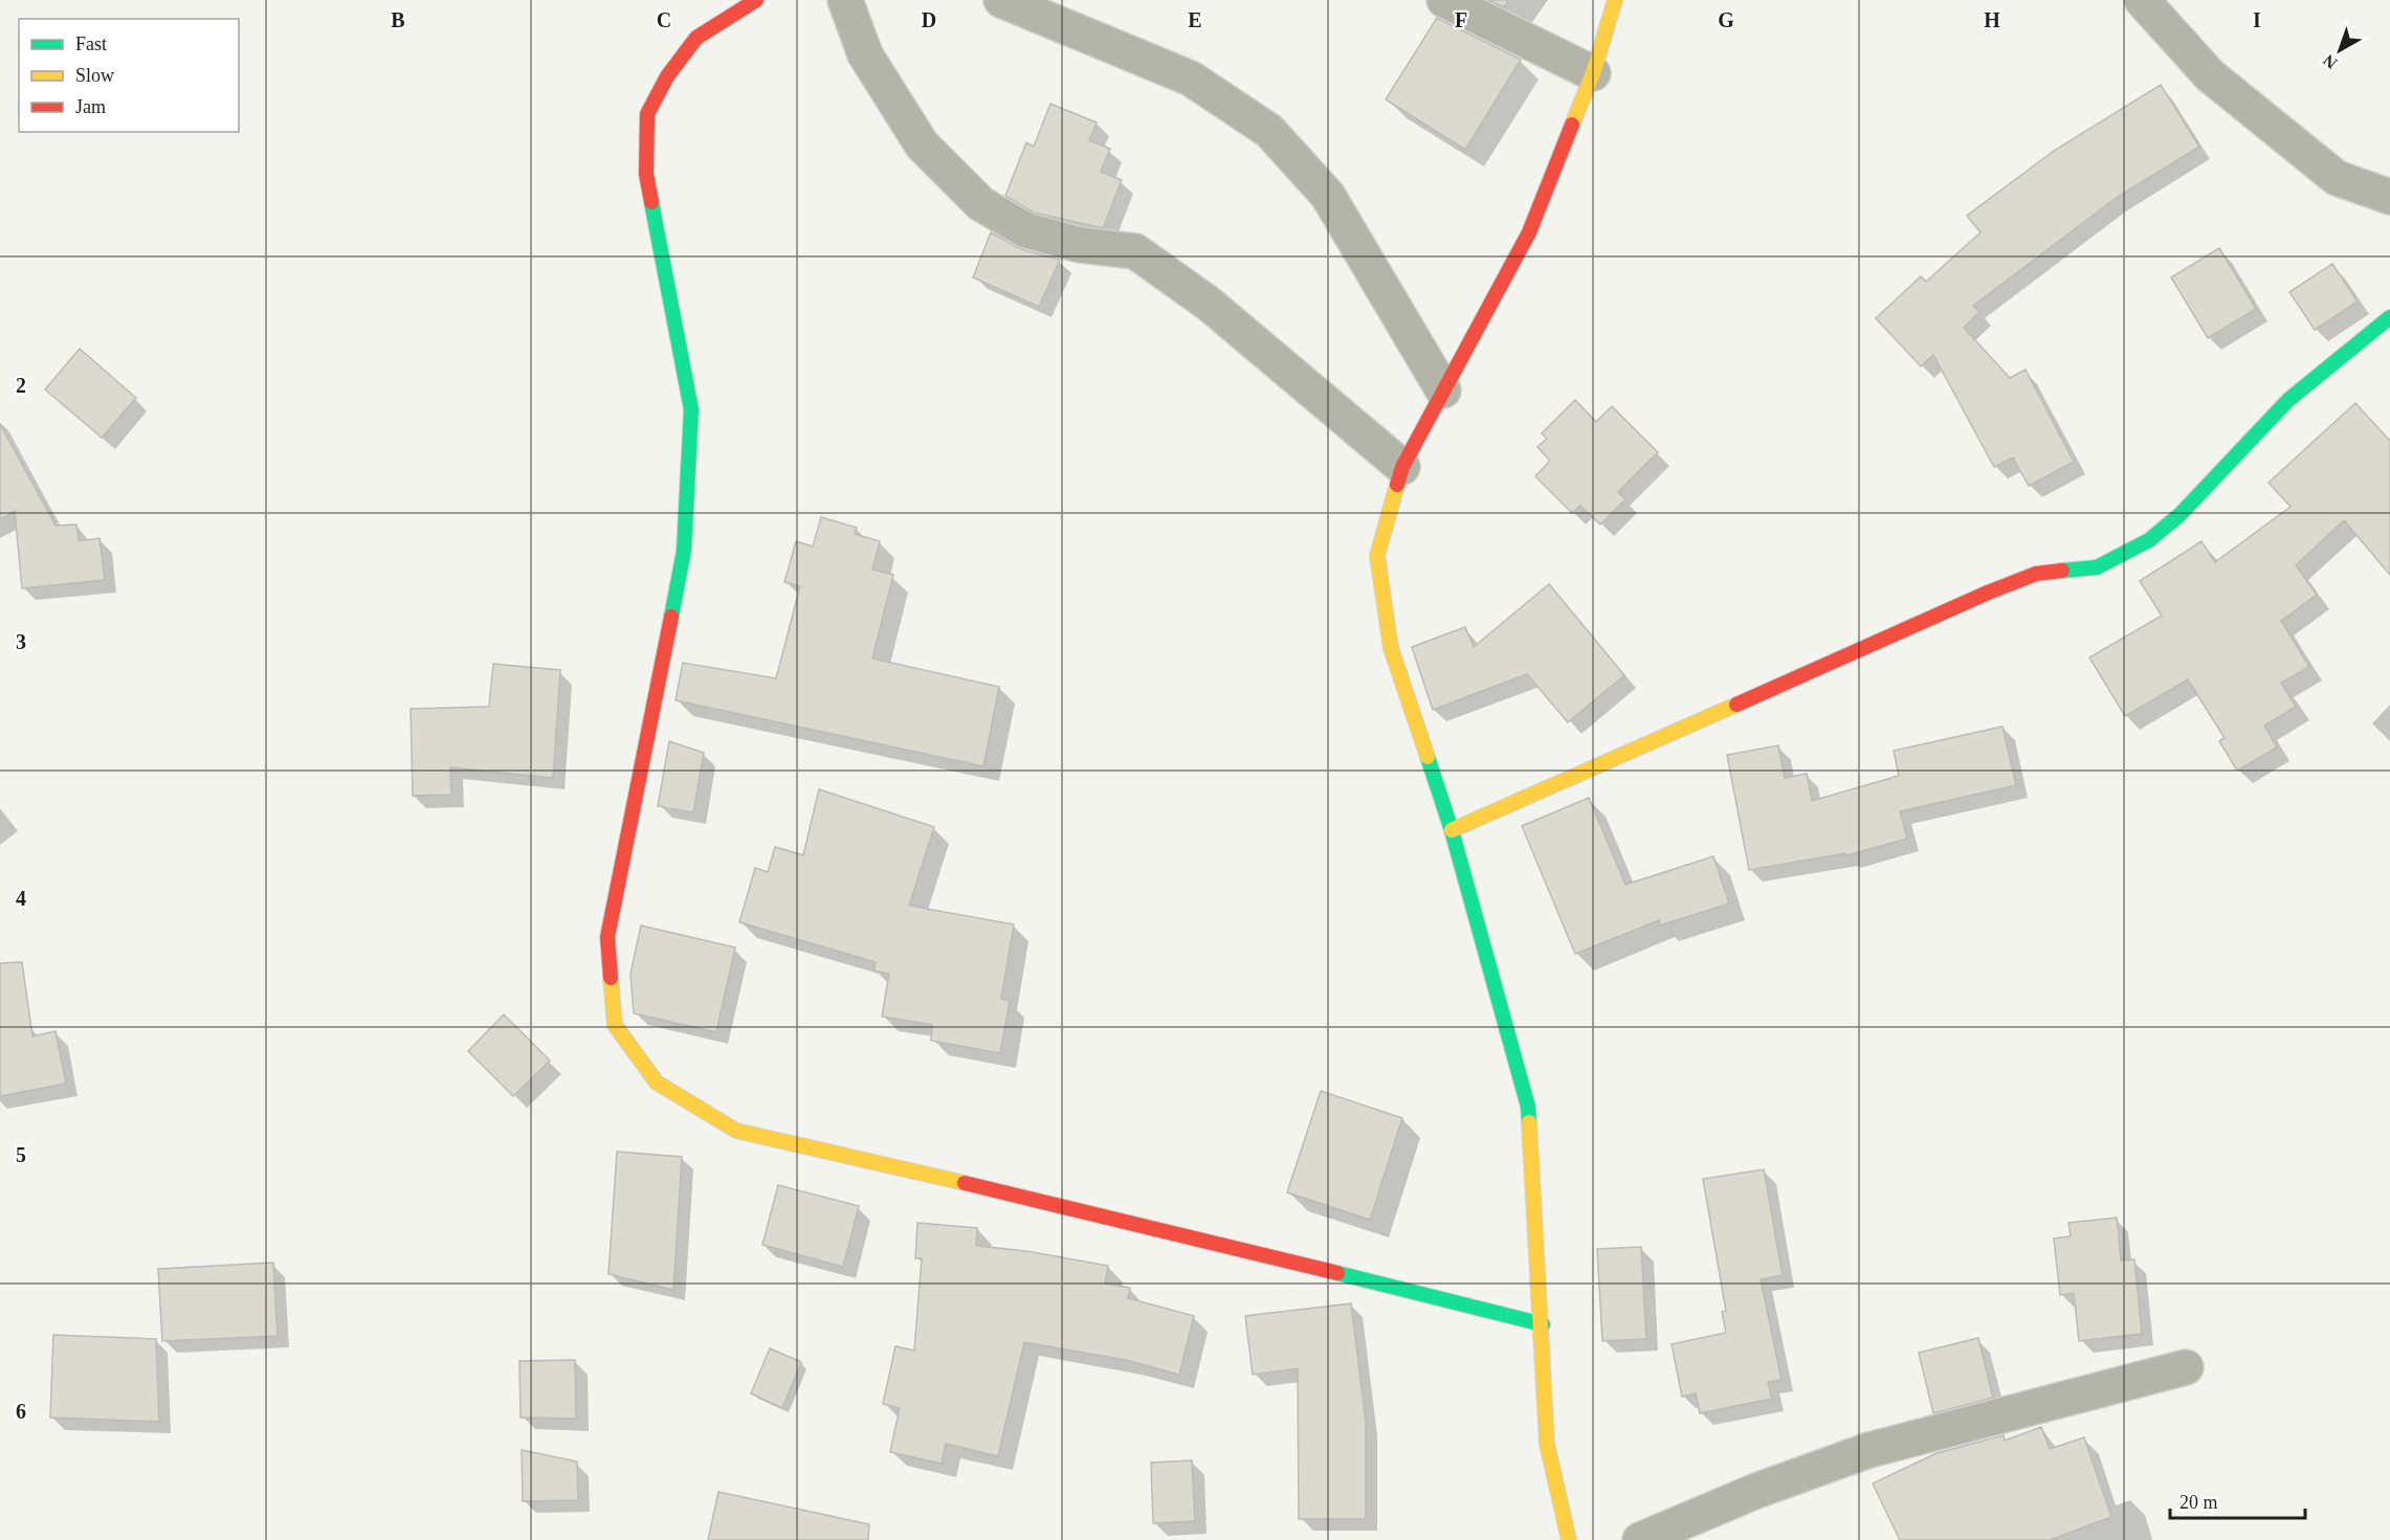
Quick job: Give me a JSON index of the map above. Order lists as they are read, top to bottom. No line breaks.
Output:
{"legend":["Fast","Slow","Jam"],"scale_bar":"20 m","north":"bottom left","grid":{"columns":["B","C","D","E","F","G","H","I"],"rows":["2","3","4","5","6"]}}
